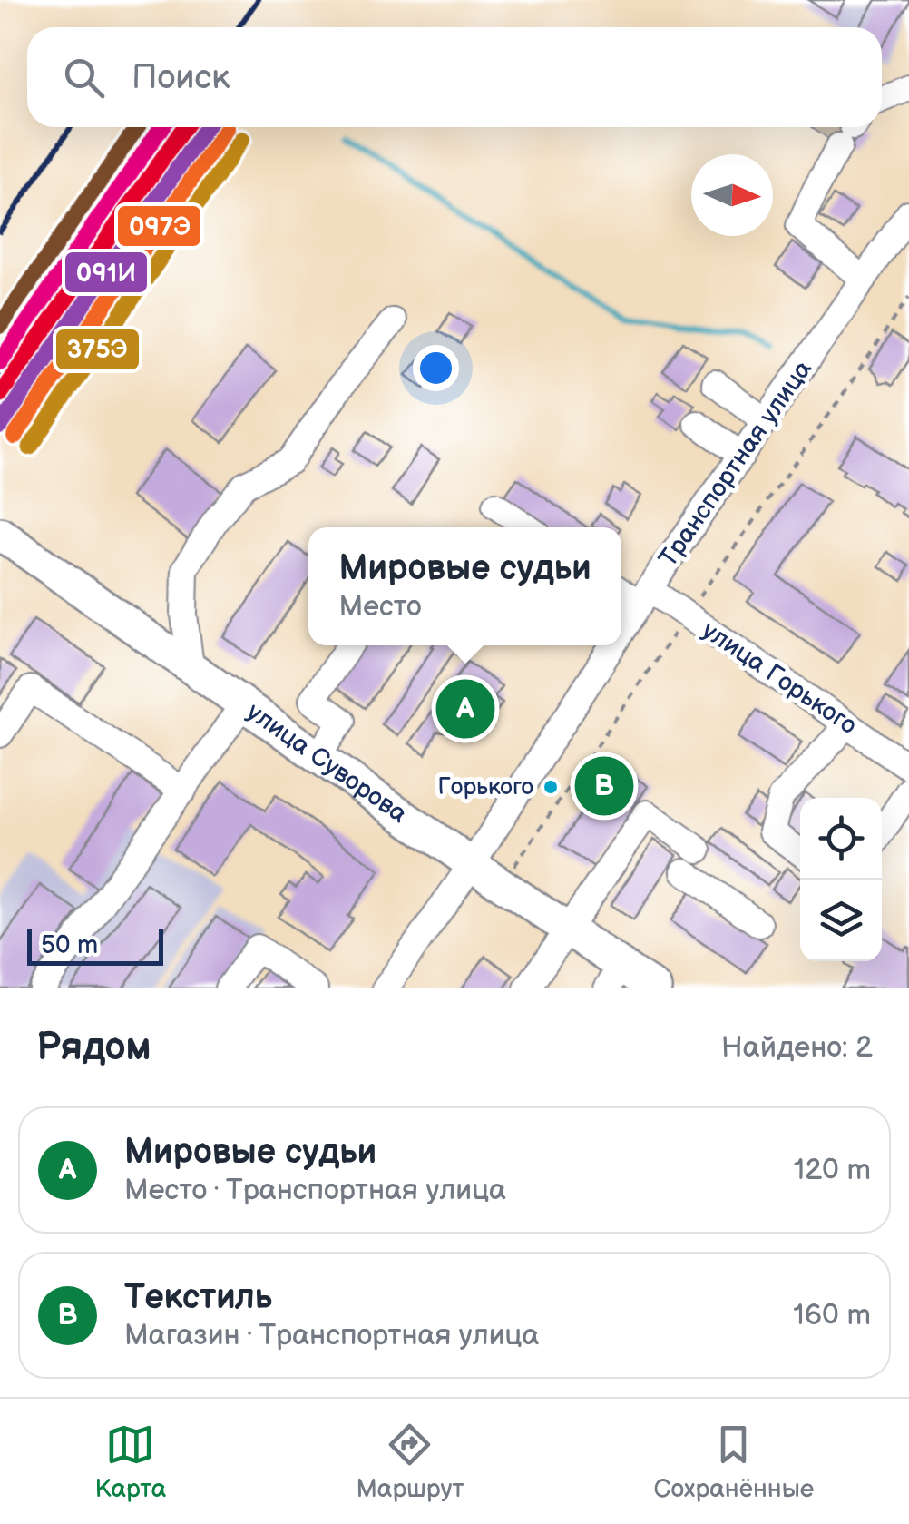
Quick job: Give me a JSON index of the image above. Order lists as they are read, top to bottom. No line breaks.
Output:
{"streets":{"main road":["улица Суворова"],"street":["Транспортная улица","улица Горького"]},"crossings":[["Транспортная улица","улица Горького"],["Транспортная улица","улица Суворова"]],"places":["Горького"],"lines":["transit line 091И","transit line 097Э","transit line 375Э"],"scale_bar":"50 m","north":"right","page":{"search":"Поиск","popup":["Мировые судьи","Место"],"pins":["A","B"],"scale":"50 m","heading":["Рядом","Найдено: 2"],"list":[{"mark":"A","name":"Мировые судьи","note":"Место · Транспортная улица","value":"120 m"},{"mark":"B","name":"Текстиль","note":"Магазин · Транспортная улица","value":"160 m"}],"nav":["Карта","Маршрут","Сохранённые"]}}
